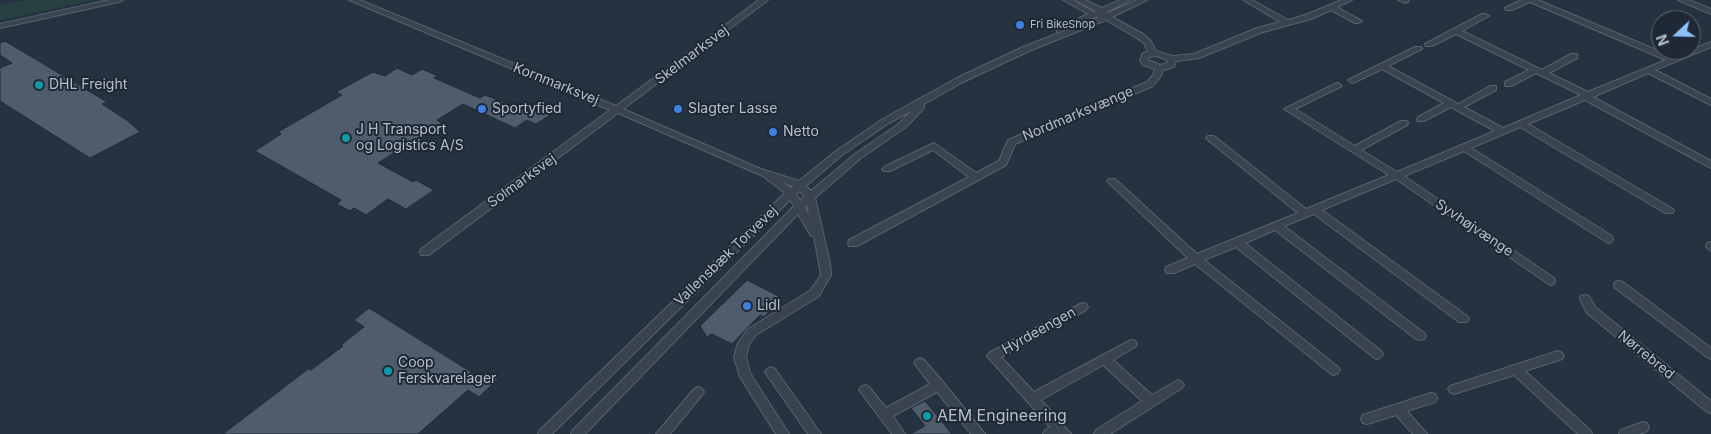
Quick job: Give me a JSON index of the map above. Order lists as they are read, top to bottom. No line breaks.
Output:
{"streets":{"street":["Skelmarksvej","Kornmarksvej","Nordmarksvænge","Solmarksvej","Syvhøjvænge","Vallensbæk Torvevej","Hyrdeengen","Nørrebred"]},"crossings":[["Skelmarksvej","Kornmarksvej"],["Skelmarksvej","Solmarksvej"],["Kornmarksvej","Solmarksvej"],["Kornmarksvej","Vallensbæk Torvevej"]],"places":["Fri BikeShop","DHL Freight","Sportyfied","Slagter Lasse","Netto","J H Transport og Logistics A/S","Lidl","Coop Ferskvarelager","AEM Engineering"],"north":"left"}
